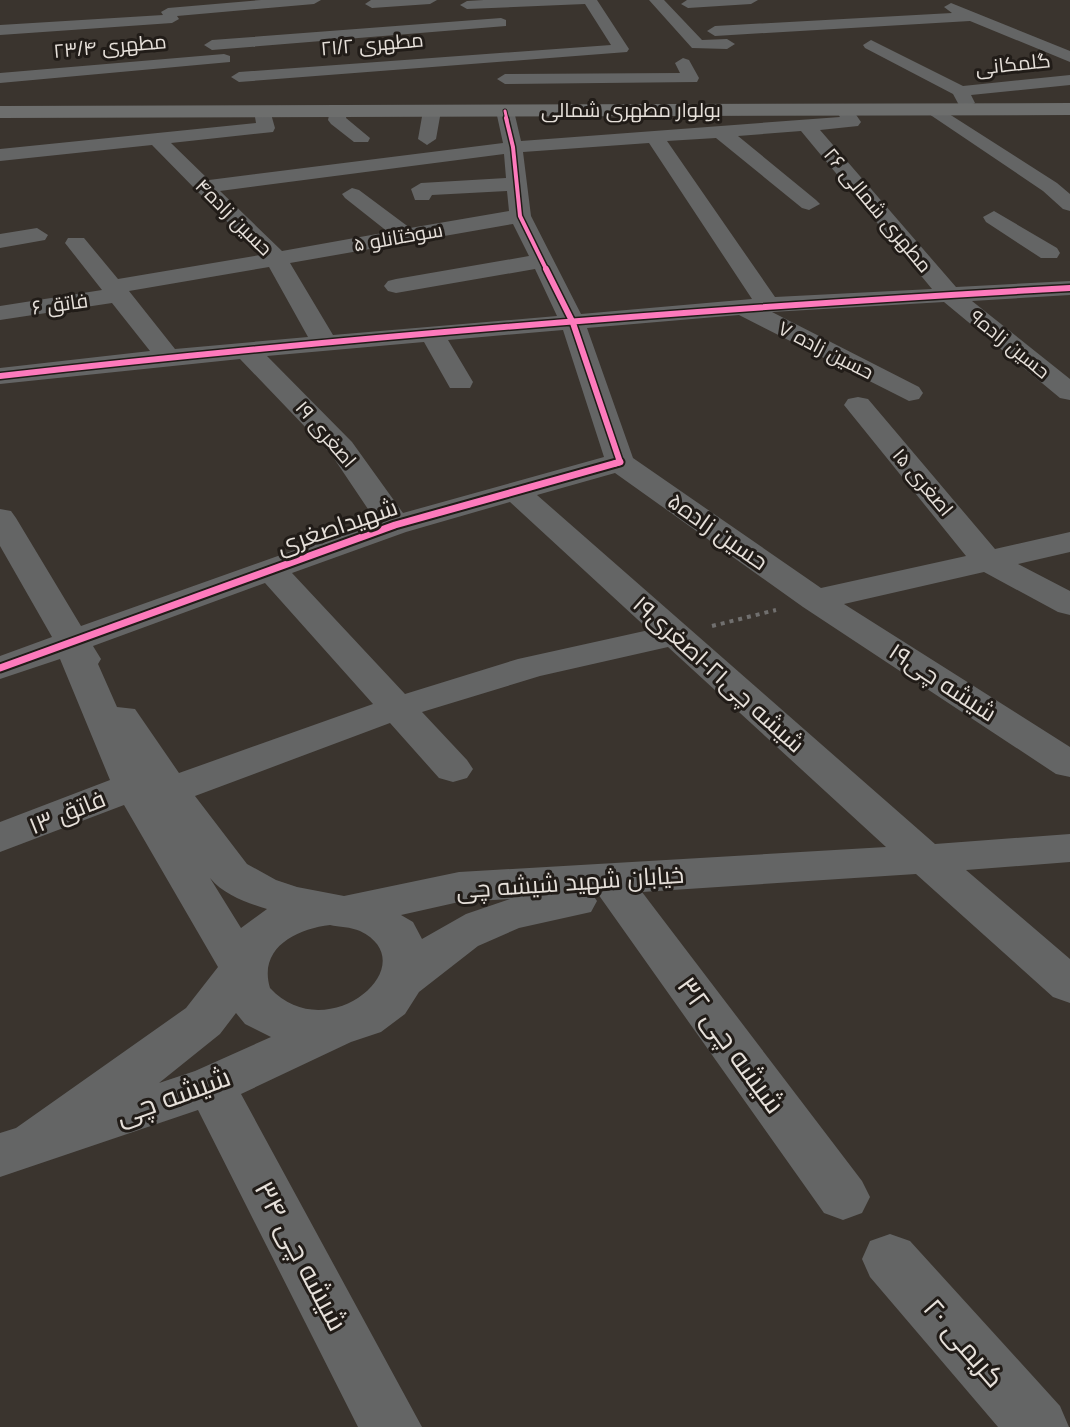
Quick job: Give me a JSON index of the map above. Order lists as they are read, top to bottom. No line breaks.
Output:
{"streets":{"main road":["بولوار مطهری شمالی"],"street":["مطهری ۲۱/۲","مطهری ۲۳/۴","گلمکانی","مطهری شمالی ۲۶","حسین زاده۴","سوختانلو ۵","فاتق ۶","حسین زاده۹","حسین زاده ۷","اصغری ۱۹","اصغری ۱۵","شهیداصغری","حسین زاده۵","شیشه چی۲۱-اصغری۱۹","شیشه چی۱۹","فاتق ۱۳","خیابان شهید شیشه چی","شیشه چی ۳۲","شیشه چی","شیشه چی ۳۴","کریمی ۲۰"]},"crossings":[["مطهری ۲۱/۲","مطهری ۲۳/۴"],["گلمکانی","بولوار مطهری شمالی"],["مطهری شمالی ۲۶","حسین زاده۹"],["حسین زاده۴","سوختانلو ۵"],["سوختانلو ۵","فاتق ۶"],["اصغری ۱۹","شهیداصغری"],["شهیداصغری","حسین زاده۵"],["شهیداصغری","شیشه چی۲۱-اصغری۱۹"],["حسین زاده۵","شیشه چی۱۹"],["شیشه چی۲۱-اصغری۱۹","خیابان شهید شیشه چی"],["خیابان شهید شیشه چی","شیشه چی ۳۲"],["خیابان شهید شیشه چی","شیشه چی"],["شیشه چی","شیشه چی ۳۴"]]}
